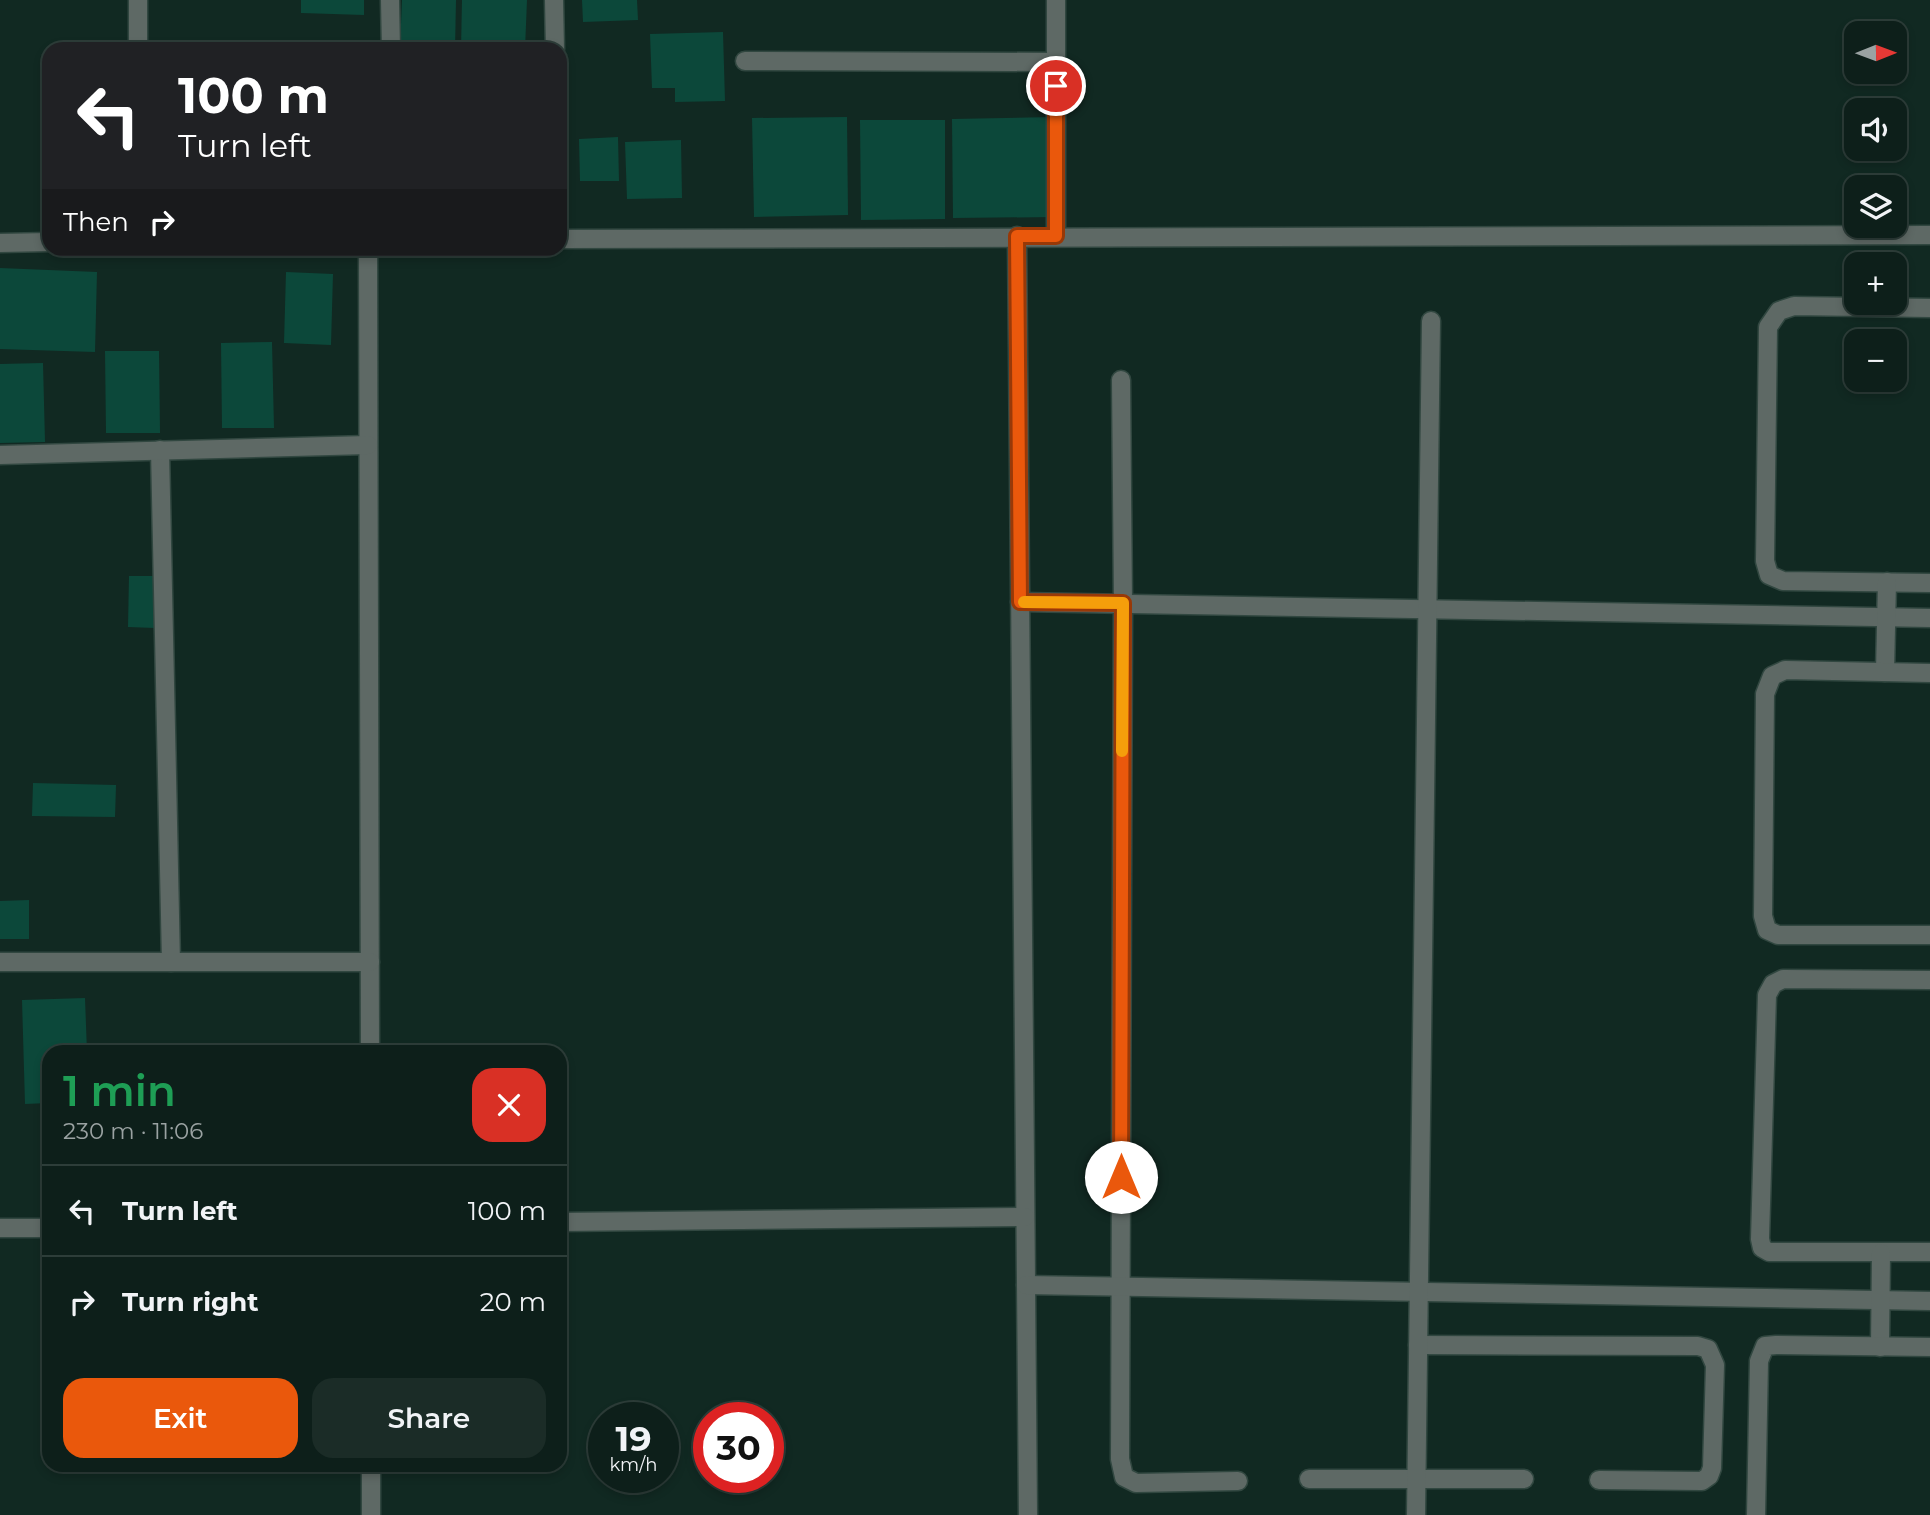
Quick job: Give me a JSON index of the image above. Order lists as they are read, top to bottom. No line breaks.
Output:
{"north":"right","page":{"map_buttons":["+","−"],"turn":["100 m","Turn left"],"then":"Then","heading":["1 min","230 m · 11:06"],"list":[{"name":"Turn left","value":"100 m"},{"name":"Turn right","value":"20 m"}],"buttons":["Exit","Share"],"speed":"19 km/h","limit":"30"}}
